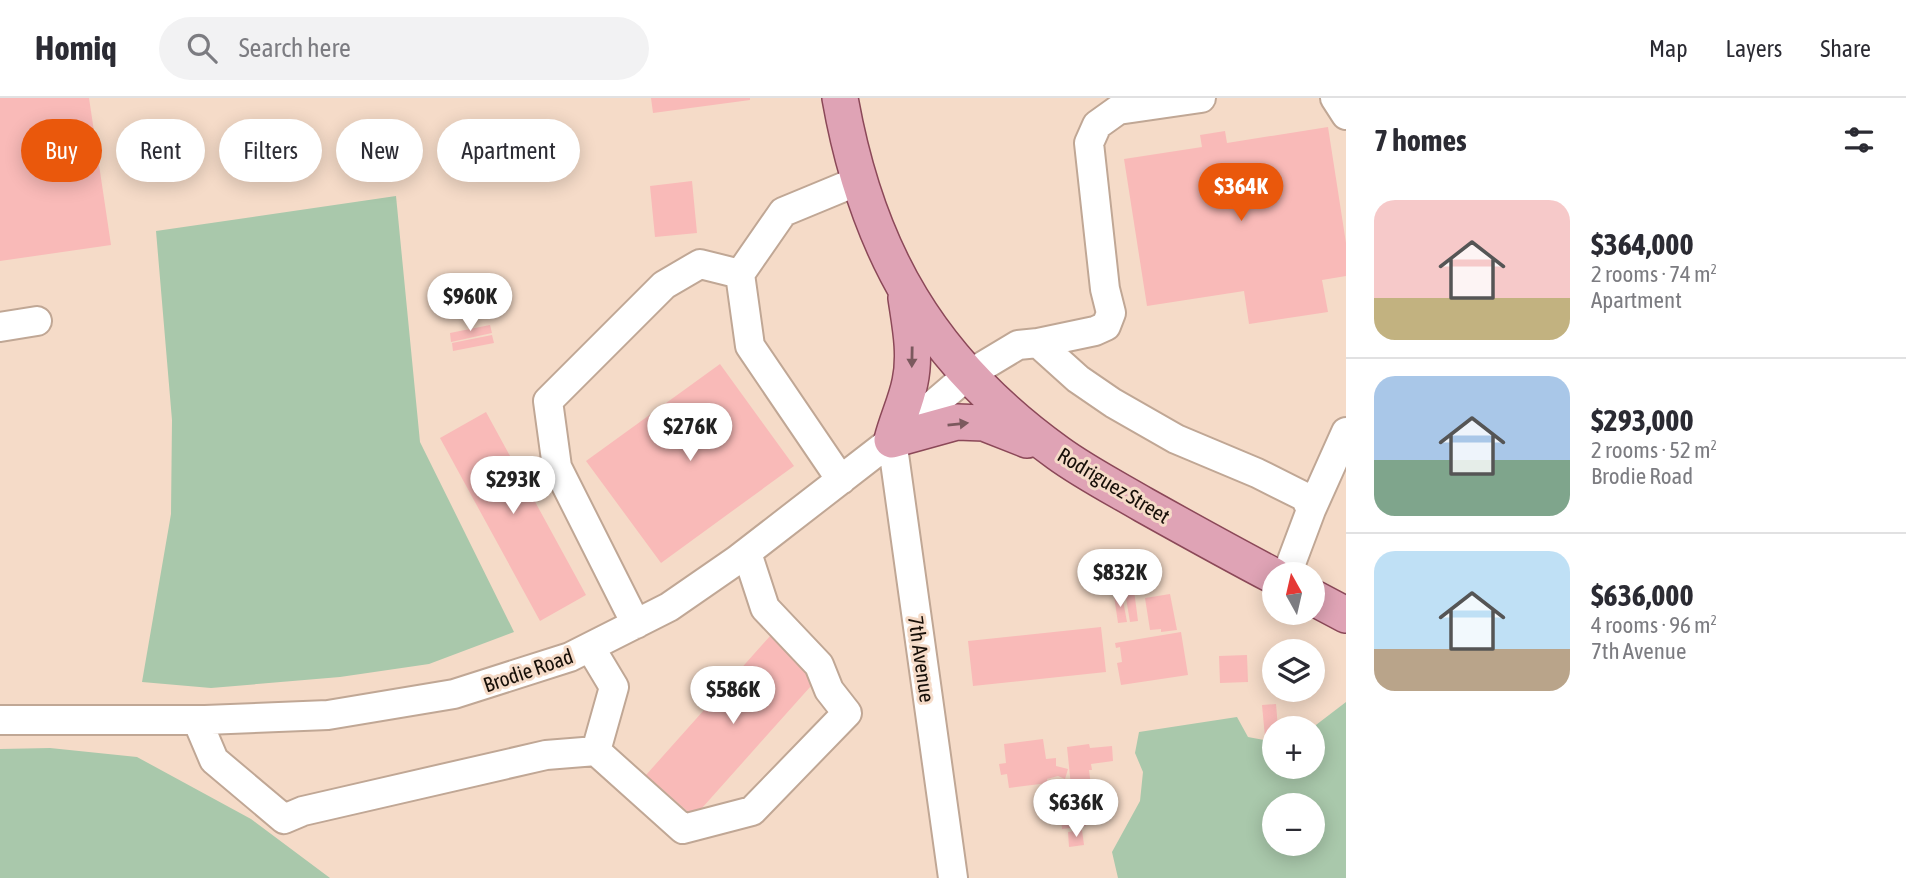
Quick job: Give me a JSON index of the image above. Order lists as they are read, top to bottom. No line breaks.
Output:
{"streets":{"main road":["Rodriguez Street"],"street":["7th Avenue","Brodie Road"]},"crossings":[["Rodriguez Street","Brodie Road"],["7th Avenue","Brodie Road"]],"north":"top","page":{"header":"Homiq","search":"Search here","nav":["Map","Layers","Share"],"heading":"7 homes","chip":["Buy","Rent","Filters","New","Apartment"],"price":["$364K","$960K","$276K","$293K","$832K","$586K","$636K"],"list":[{"name":"$364,000","note":"2 rooms · 74 m² · Apartment"},{"name":"$293,000","note":"2 rooms · 52 m² · Brodie Road"},{"name":"$636,000","note":"4 rooms · 96 m² · 7th Avenue"}],"map_buttons":["+","−"]}}
